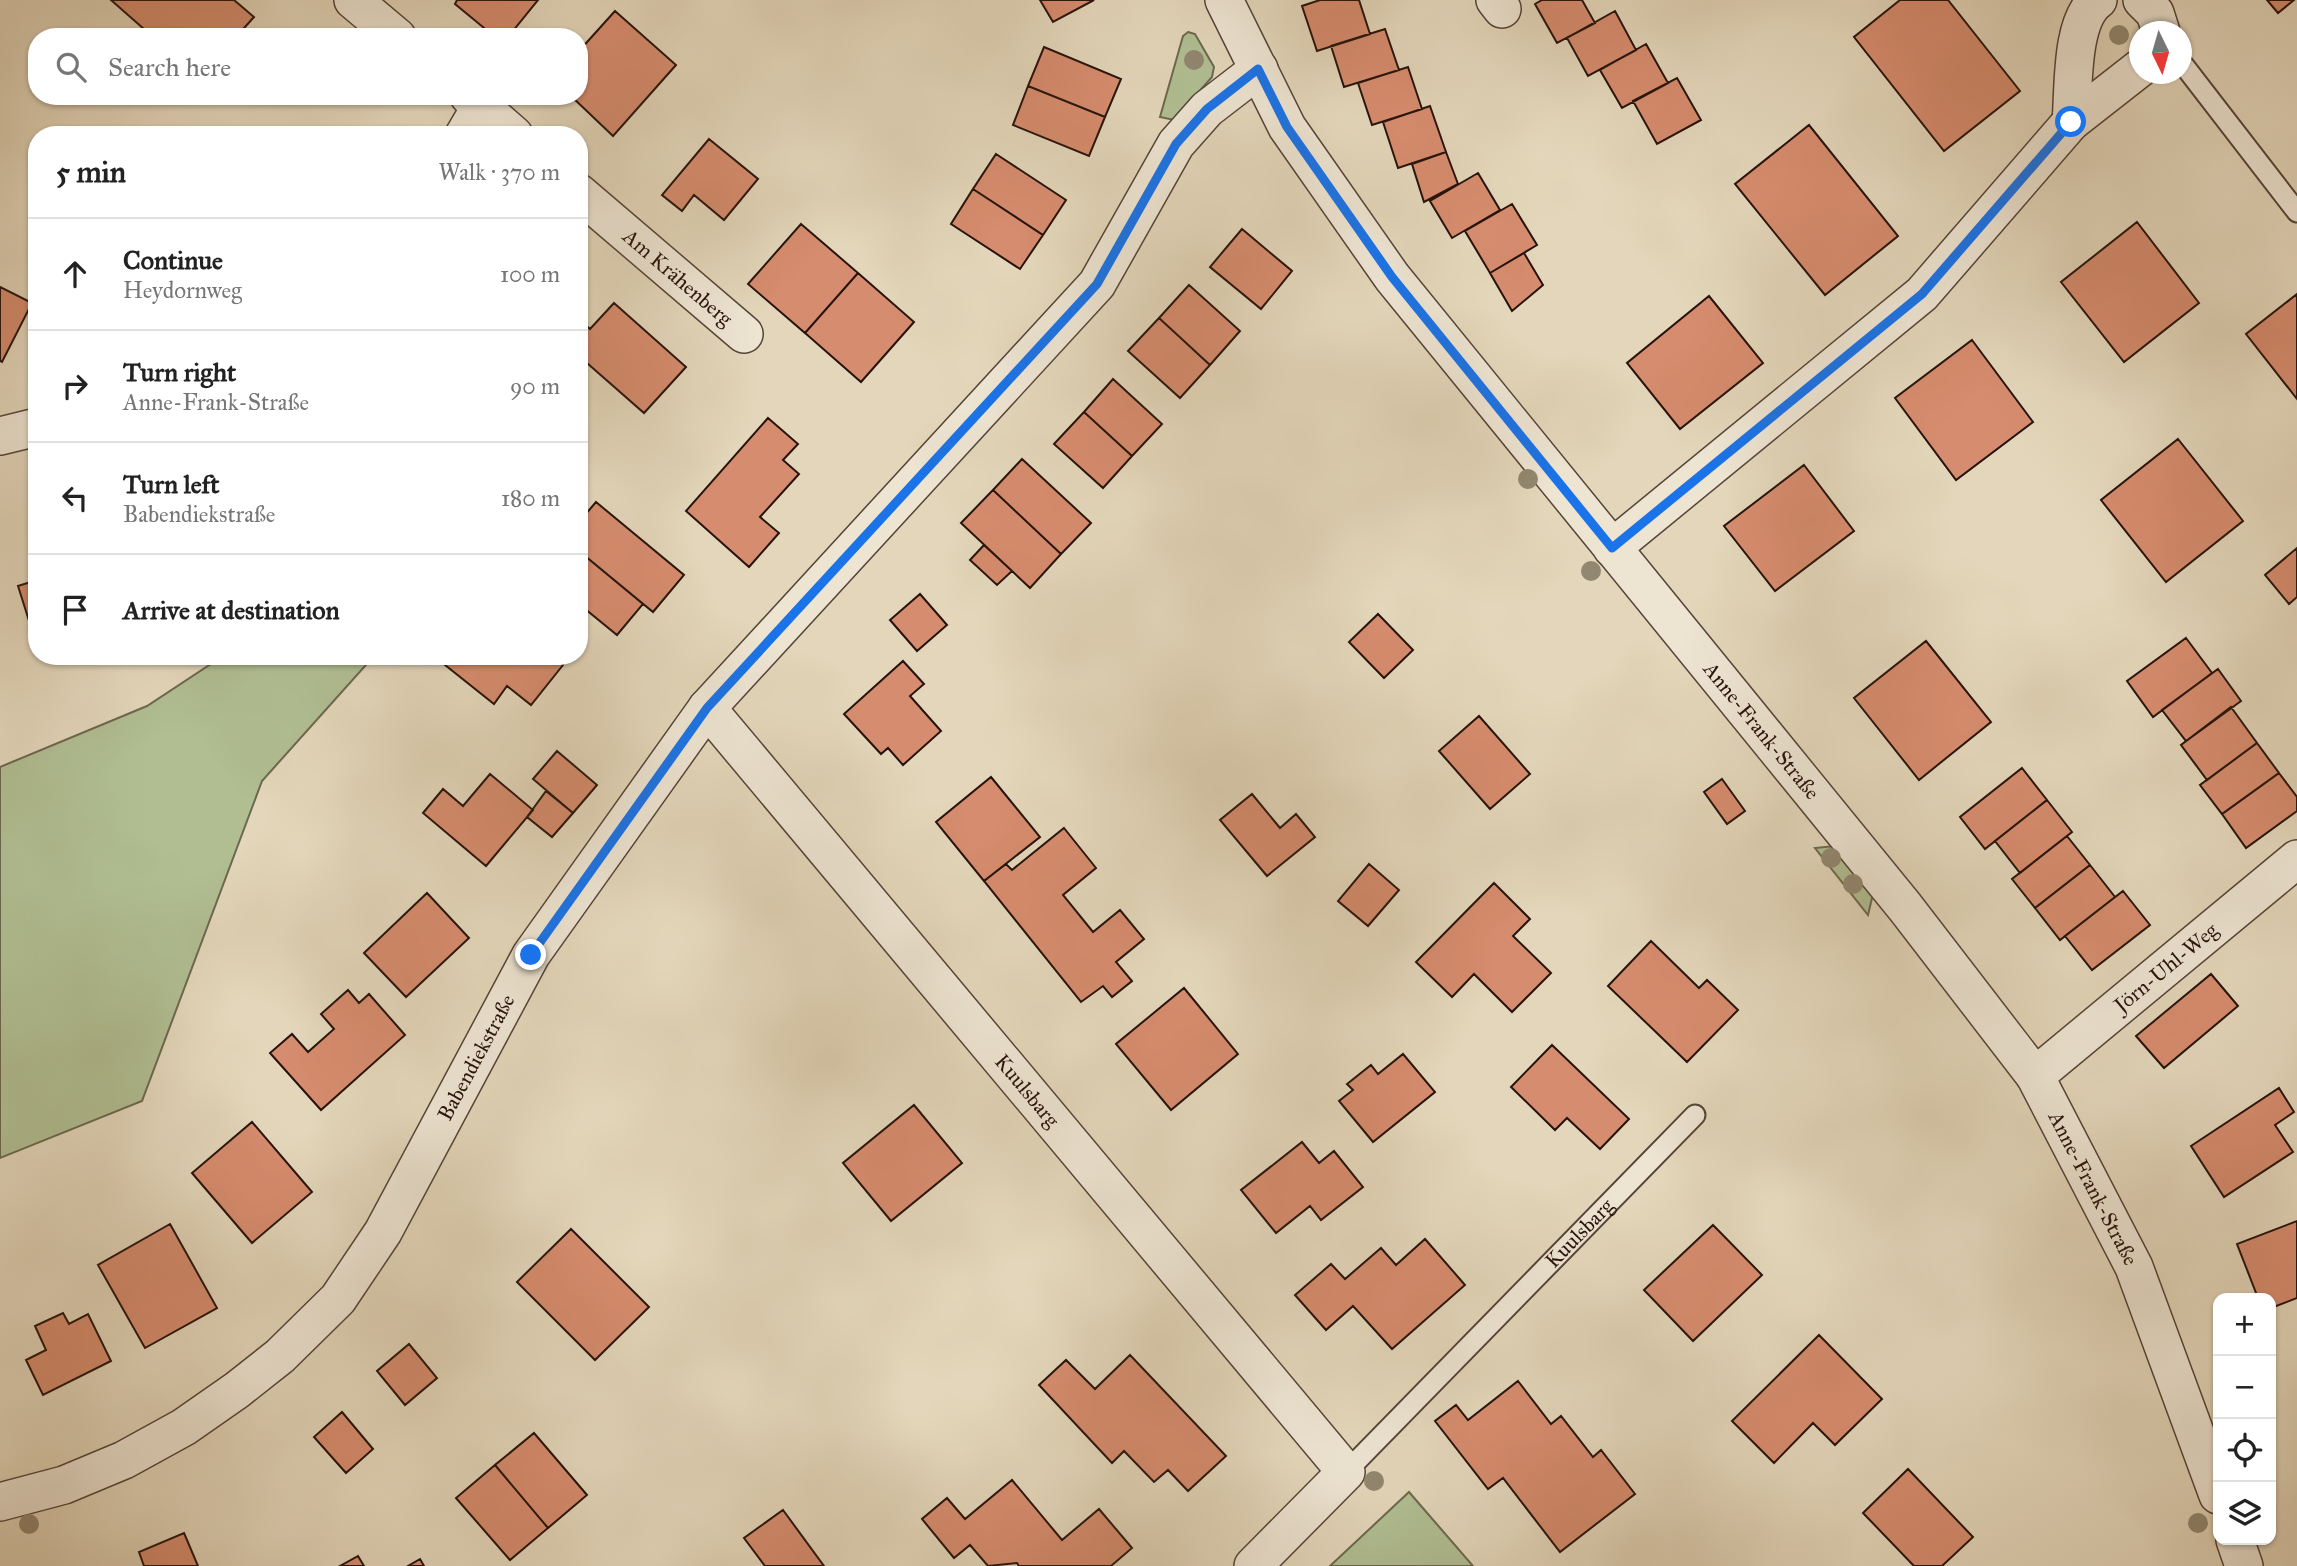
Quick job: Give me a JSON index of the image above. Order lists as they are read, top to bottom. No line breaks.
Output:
{"streets":{"street":["Am Krähenberg","Anne-Frank-Straße","Jörn-Uhl-Weg","Babendiekstraße","Kuulsbarg"]},"crossings":[["Anne-Frank-Straße","Jörn-Uhl-Weg"],["Anne-Frank-Straße","Babendiekstraße"],["Babendiekstraße","Kuulsbarg"]],"north":"bottom","page":{"search":"Search here","heading":["5 min","Walk · 370 m"],"list":[["Continue","Heydornweg","100 m"],["Turn right","Anne-Frank-Straße","90 m"],["Turn left","Babendiekstraße","180 m"],"Arrive at destination"],"map_buttons":["+","−"]}}
